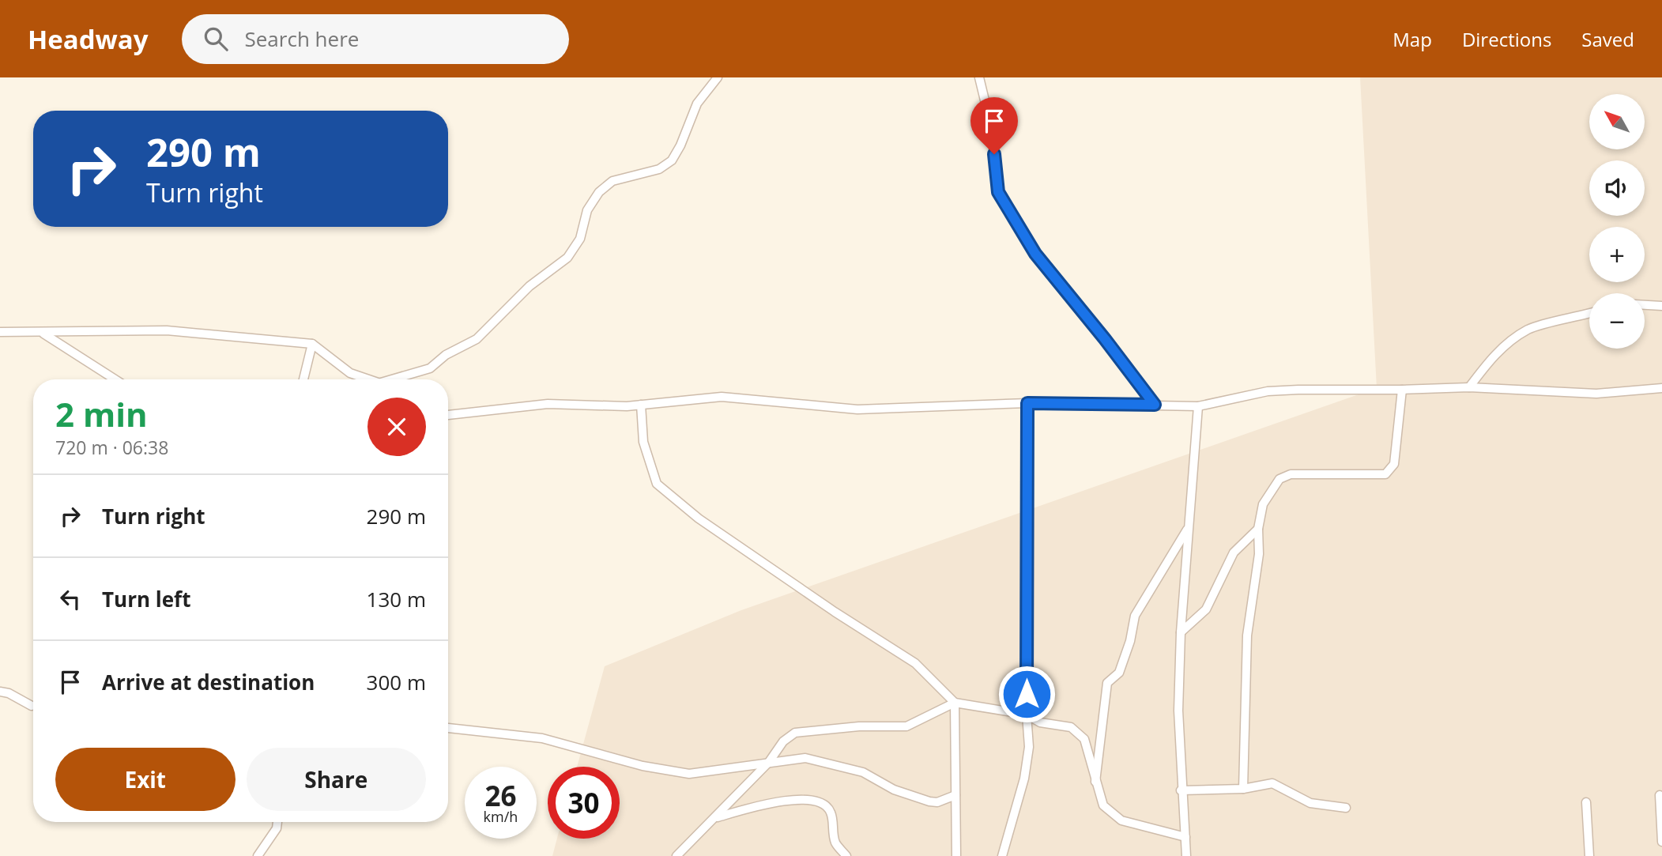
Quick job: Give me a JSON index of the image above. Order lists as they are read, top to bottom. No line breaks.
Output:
{"north":"top left","page":{"header":"Headway","search":"Search here","nav":["Map","Directions","Saved"],"map_buttons":["+","−"],"turn":["290 m","Turn right"],"heading":["2 min","720 m · 06:38"],"list":[{"name":"Turn right","value":"290 m"},{"name":"Turn left","value":"130 m"},{"name":"Arrive at destination","value":"300 m"}],"buttons":["Exit","Share"],"speed":"26 km/h","limit":"30"}}
